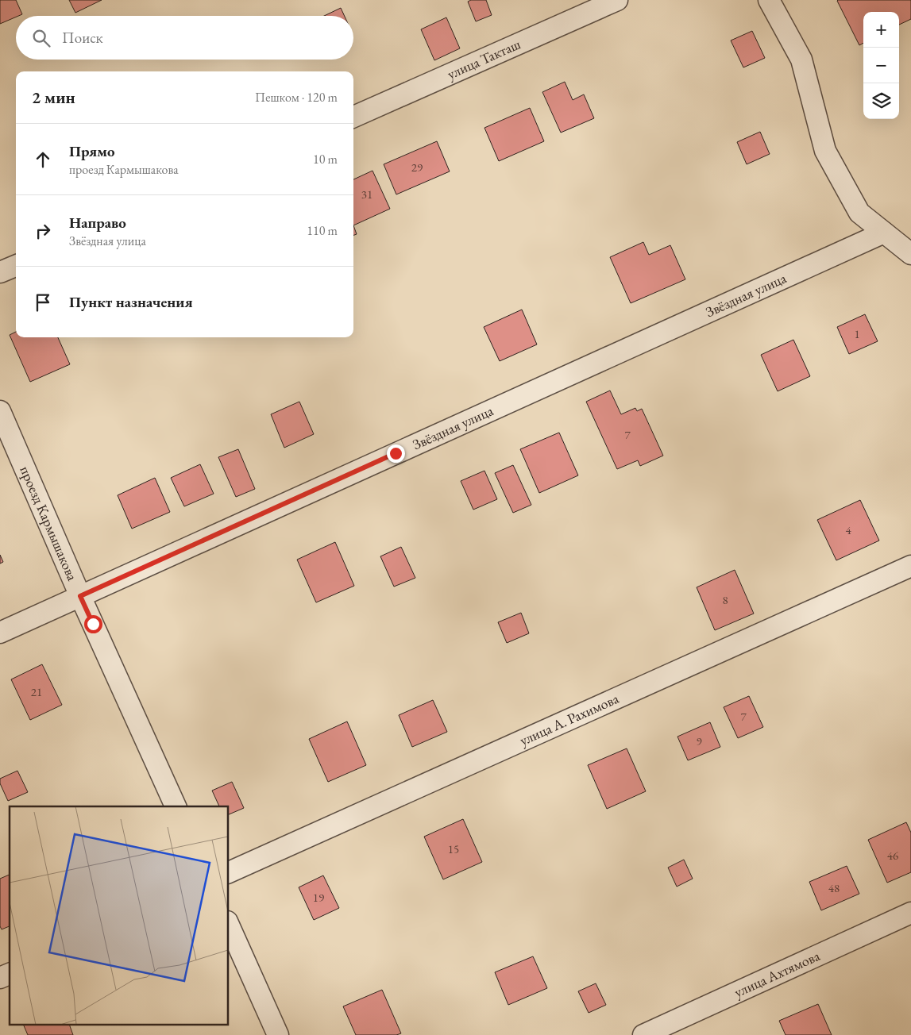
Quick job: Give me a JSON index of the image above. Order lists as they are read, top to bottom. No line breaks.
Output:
{"streets":{"street":["улица Такташ","Звёздная улица","проезд Кармышакова","улица А. Рахимова","улица Ахтямова"]},"crossings":[["Звёздная улица","проезд Кармышакова"]],"house_numbers":["29","31","1","7","4","8","21","7","9","15","46","48","19"],"page":{"map_buttons":["+","−"],"search":"Поиск","heading":["2 мин","Пешком · 120 m"],"list":[["Прямо","проезд Кармышакова","10 m"],["Направо","Звёздная улица","110 m"],"Пункт назначения"]}}
